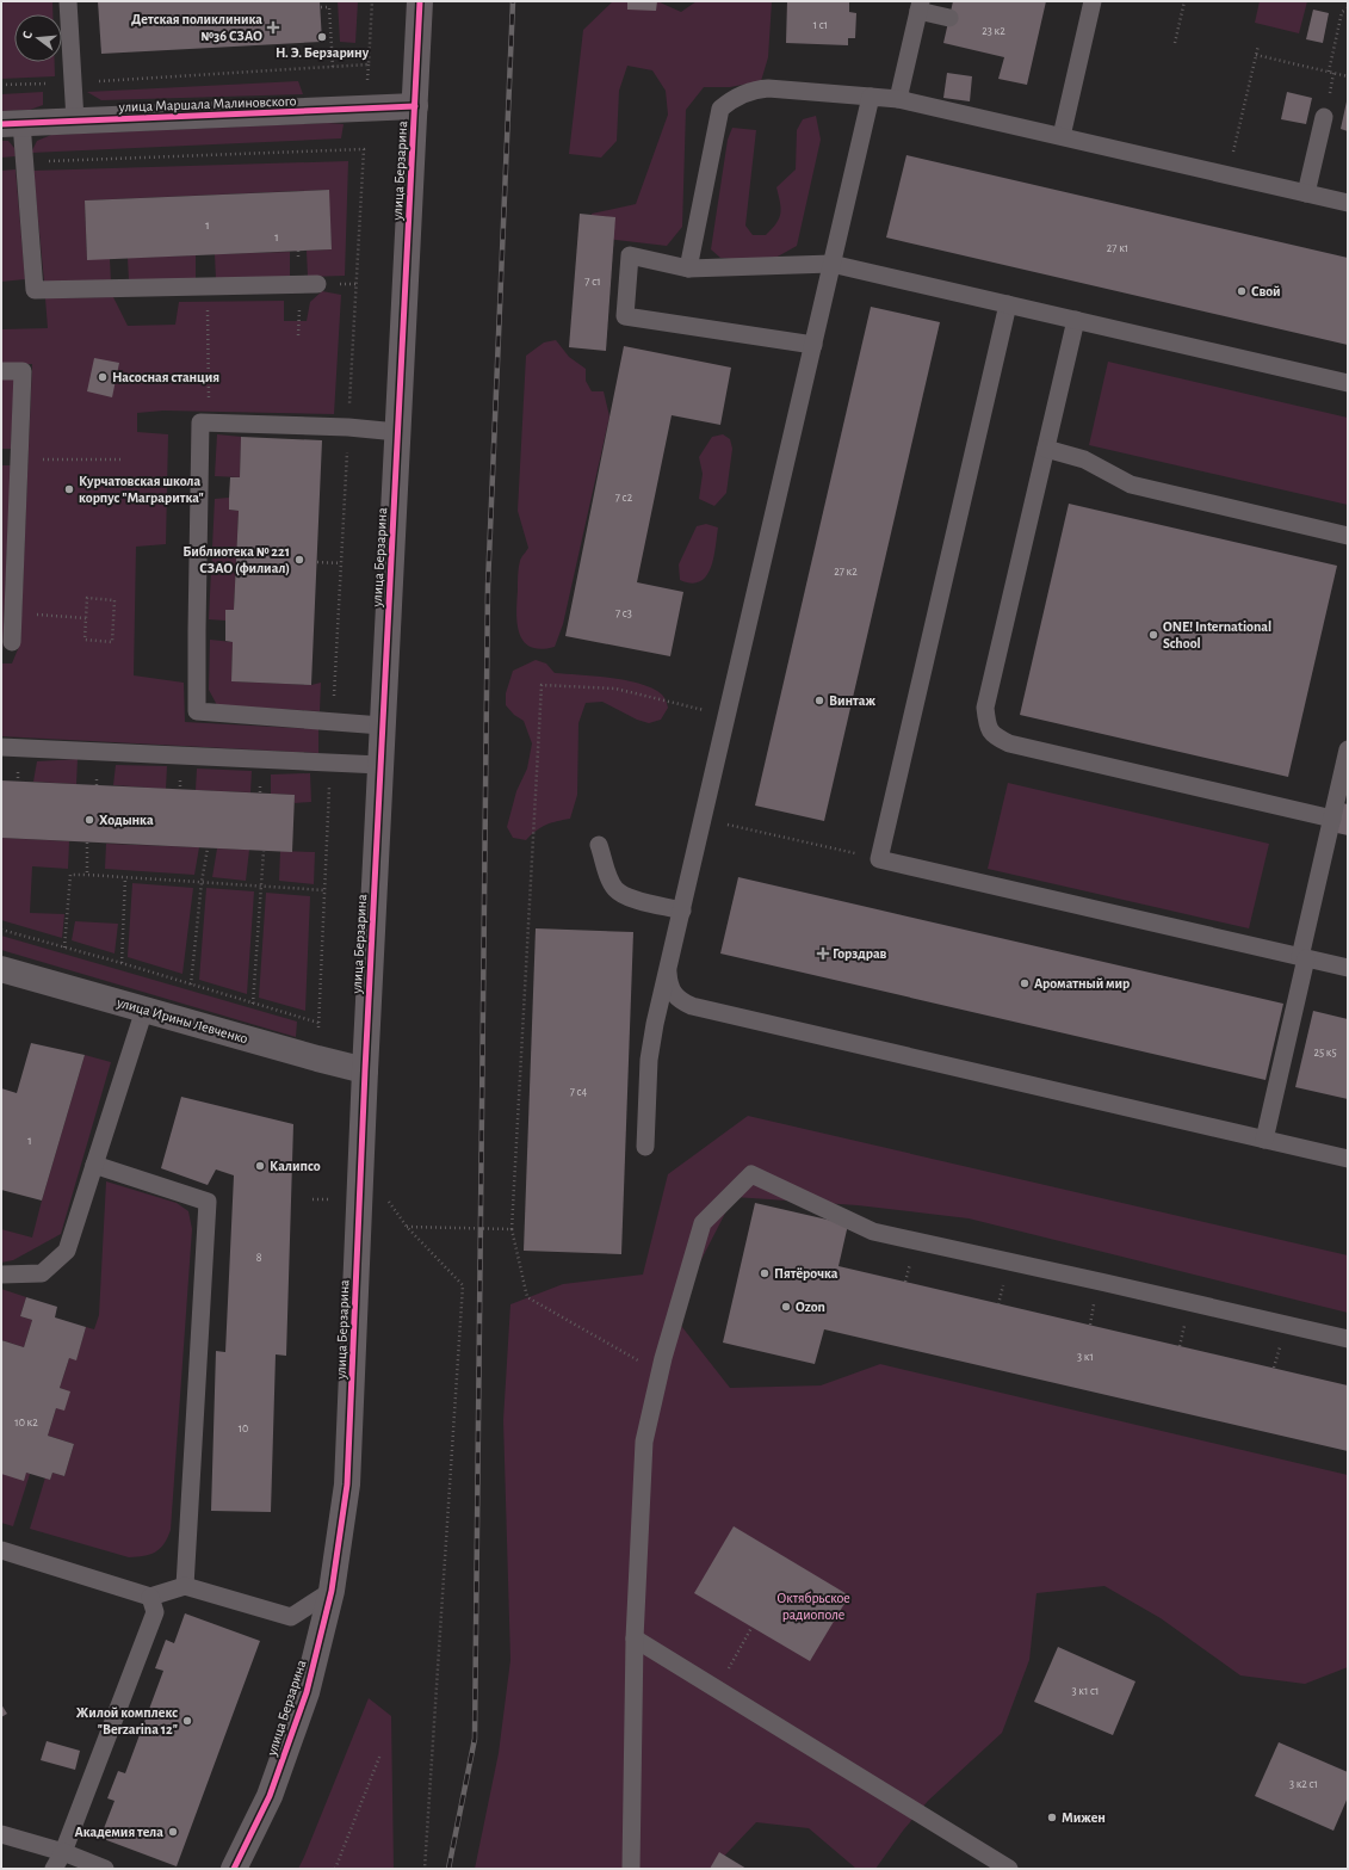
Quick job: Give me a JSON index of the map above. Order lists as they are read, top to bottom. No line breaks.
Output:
{"streets":{"street":["улица Маршала Малиновского","улица Берзарина","улица Ирины Левченко"]},"crossings":[["улица Маршала Малиновского","улица Берзарина"],["улица Берзарина","улица Ирины Левченко"]],"parks":["Октябрьское радиополе"],"places":{"health":["Детская поликлиника №36 СЗАО","Горздрав"],"other":["Н. Э. Берзарину","Свой","Насосная станция","Курчатовская школа корпус \"Маграритка\"","Библиотека № 221 СЗАО (филиал)","ONE! International School","Винтаж","Ходынка","Ароматный мир","Калипсо","Пятёрочка","Ozon","Жилой комплекс \"Berzarina 12\"","Мижен","Академия тела"]},"house_numbers":["1 с1","23 к2","1","1","27 к1","7 с1","7 с2","27 к2","7 с3","25 к5","7 с4","1","8","3 к1","10 к2","10","3 к1 с1","3 к2 с1"],"north":"left"}
